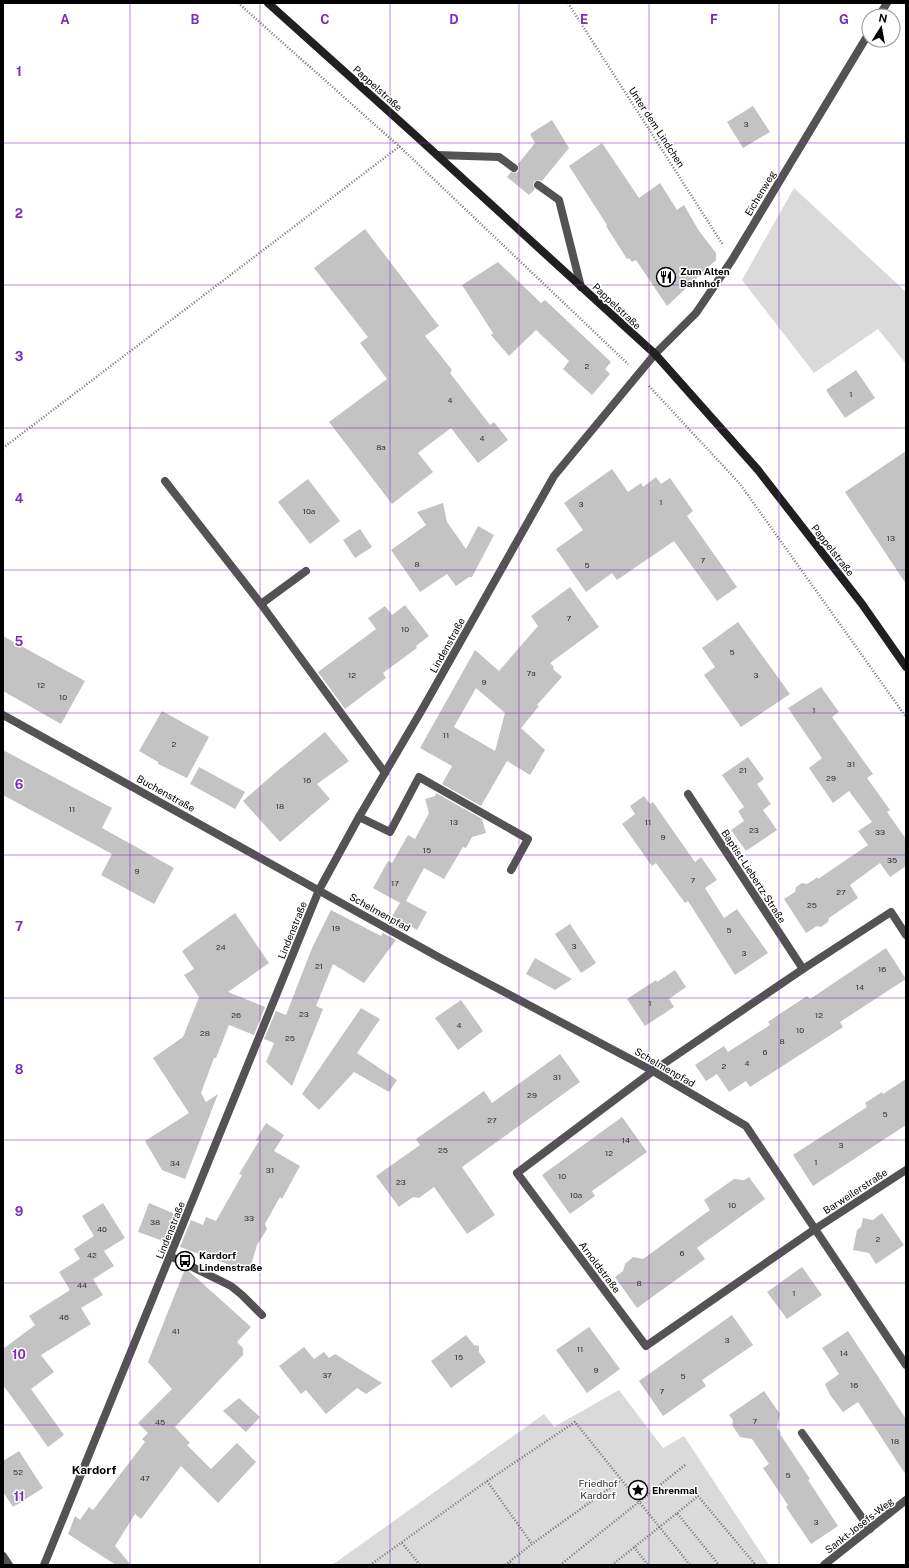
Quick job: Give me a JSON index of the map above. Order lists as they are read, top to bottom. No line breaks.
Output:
{"streets":{"main road":["Pappelstraße"],"street":["Eichenweg","Lindenstraße","Buchenstraße","Baptist-Liebertz-Straße","Schelmenpfad","Barweilerstraße","Arnoldstraße","Sankt-Josefs-Weg"],"path":["Unter dem Lindchen"]},"crossings":[["Pappelstraße","Eichenweg"],["Pappelstraße","Lindenstraße"],["Unter dem Lindchen","Eichenweg"],["Eichenweg","Lindenstraße"],["Lindenstraße","Buchenstraße"],["Lindenstraße","Schelmenpfad"],["Buchenstraße","Schelmenpfad"],["Schelmenpfad","Barweilerstraße"],["Schelmenpfad","Arnoldstraße"],["Barweilerstraße","Arnoldstraße"]],"districts":["Kardorf"],"parks":["Friedhof Kardorf"],"places":{"restaurant":["Zum Alten Bahnhof"],"bus stop":["Kardorf Lindenstraße"],"place":["Ehrenmal"]},"house_numbers":["3","2","1","4","4","8a","1","3","10a","13","7","8","5","7","10","5","7a","12","3","9","12","10","1","11","2","31","21","29","16","18","11","13","11","23","33","9","15","35","9","7","17","27","25","19","5","3","24","3","21","16","14","1","23","26","12","4","10","28","25","8","6","4","2","31","29","5","27","14","3","25","12","1","34","31","10","23","10a","10","33","38","40","2","6","42","8","44","1","46","41","3","11","14","15","9","37","5","16","7","7","45","18","52","5","47","3"],"north":"top","grid":{"columns":["A","B","C","D","E","F","G"],"rows":["1","2","3","4","5","6","7","8","9","10","11"]}}
